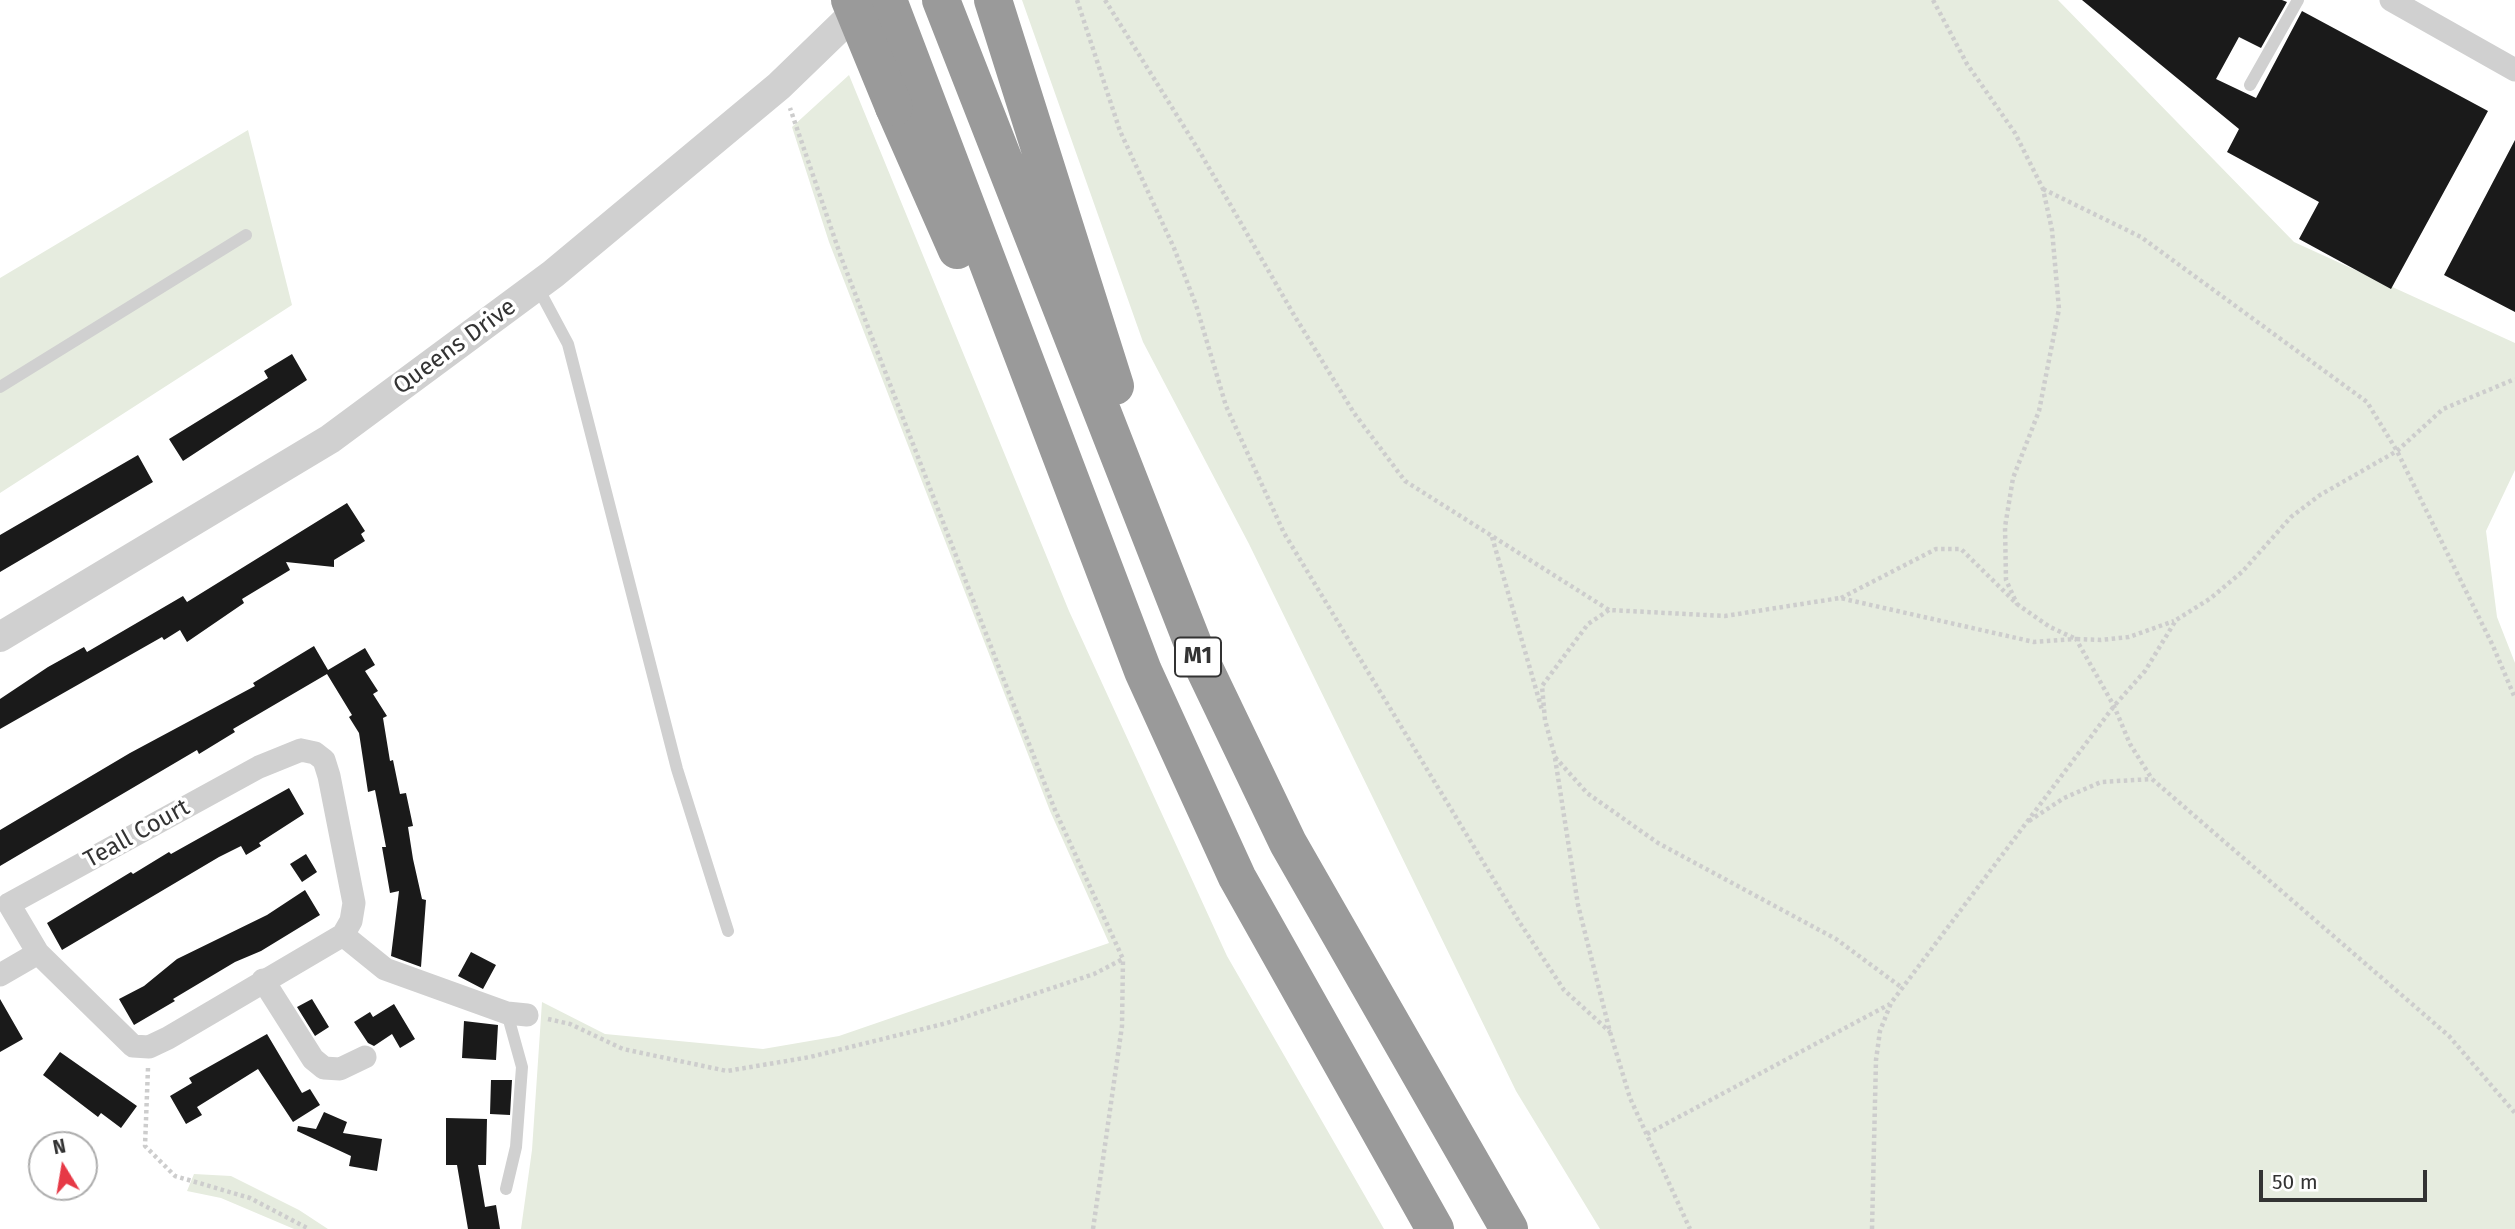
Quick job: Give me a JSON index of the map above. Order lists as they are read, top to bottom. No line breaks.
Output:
{"streets":{"highway":["M1"],"street":["Queens Drive","Teall Court"]},"scale_bar":"50 m","north":"top"}
